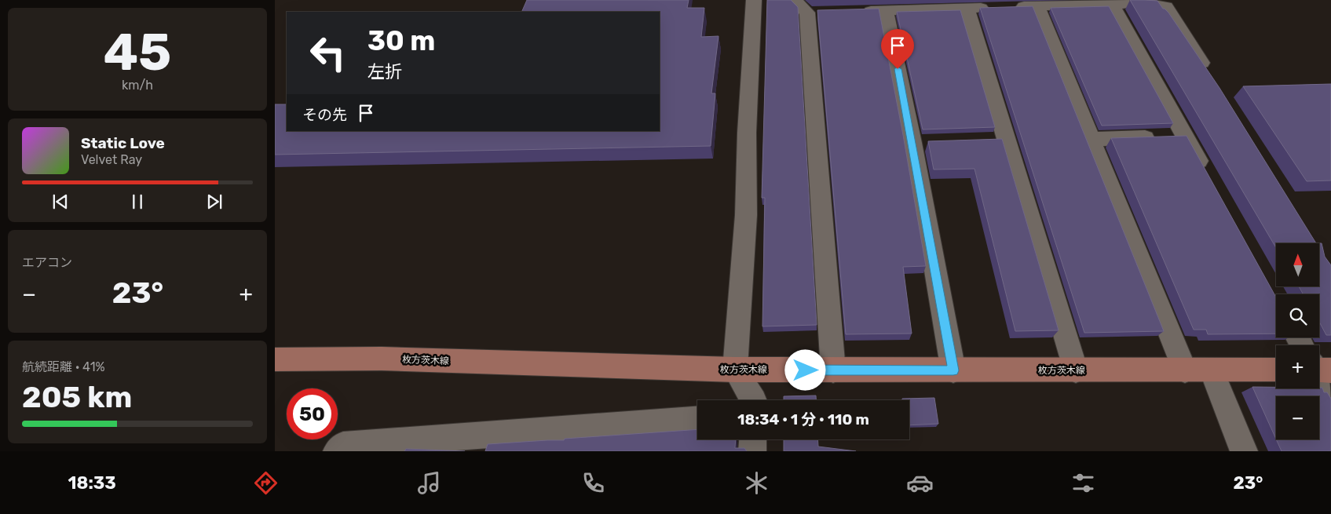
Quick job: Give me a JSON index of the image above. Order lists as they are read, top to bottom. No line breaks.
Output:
{"streets":{"main road":["枚方茨木線"]},"north":"top","page":{"tile":[["45","km/h"],"エアコン",["航続距離 · 41%","205 km"]],"turn":["30 m","左折"],"then":"その先","song":["Static Love","Velvet Ray"],"map_buttons":["+","−"],"heat":["−","23°","+"],"limit":"50","trip":"18:34 · 1 分 · 110 m","tabs":["18:33","23°"]}}
